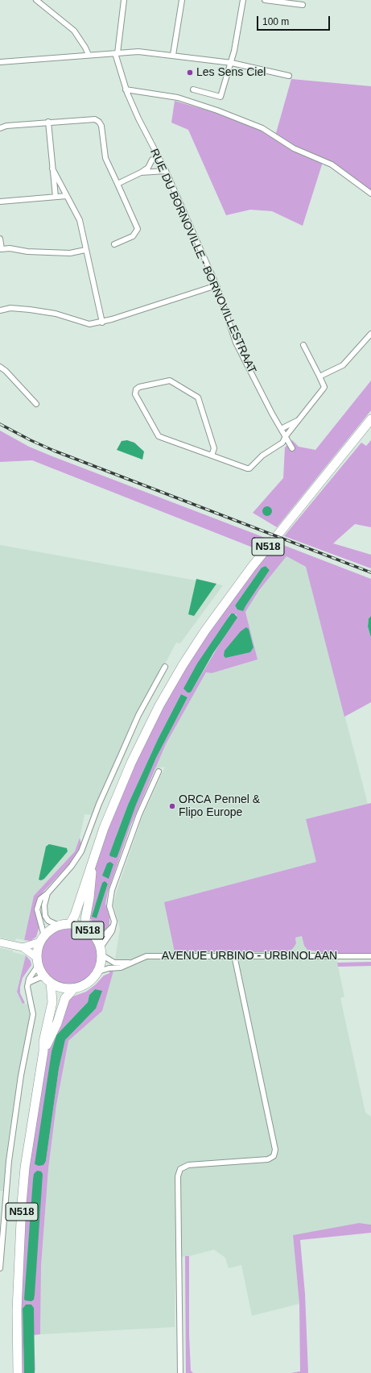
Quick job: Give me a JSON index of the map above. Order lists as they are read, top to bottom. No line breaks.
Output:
{"streets":{"highway":["N518"],"street":["RUE DU BORNOVILLE - BORNOVILLESTRAAT","AVENUE URBINO - URBINOLAAN"]},"crossings":[["N518","AVENUE URBINO - URBINOLAAN"]],"places":["Les Sens Ciel","ORCA Pennel & Flipo Europe"],"scale_bar":"100 m"}
